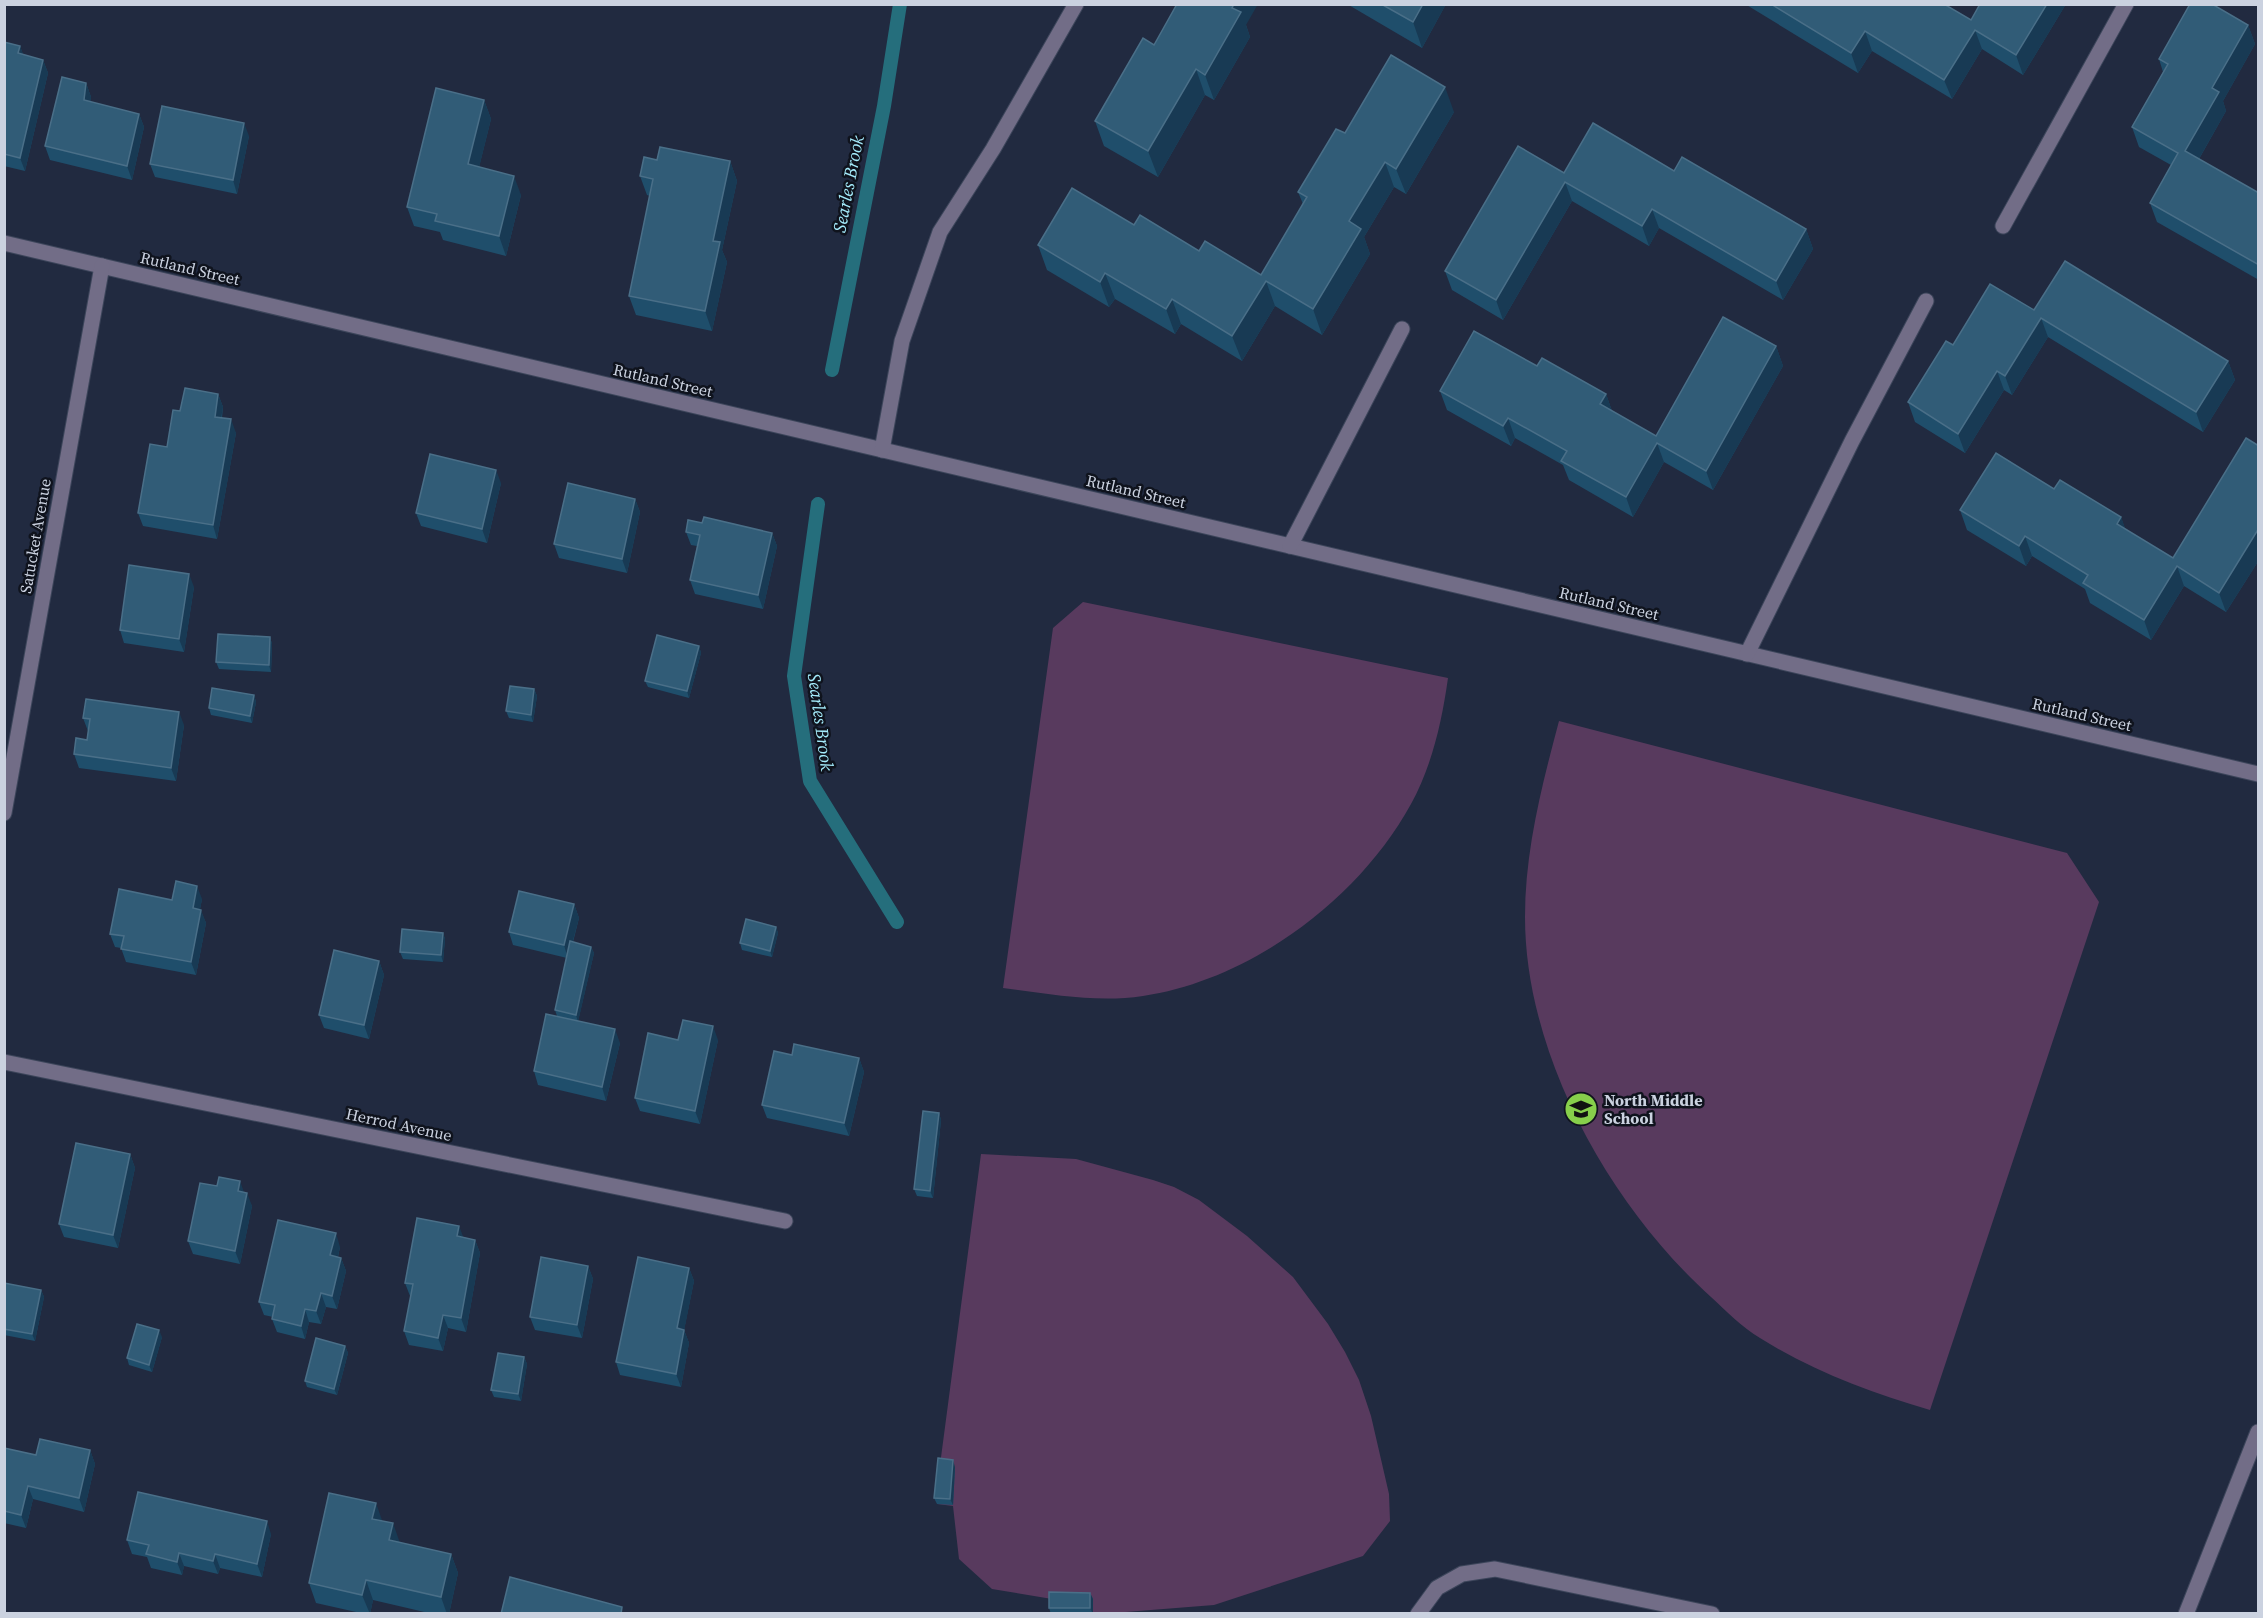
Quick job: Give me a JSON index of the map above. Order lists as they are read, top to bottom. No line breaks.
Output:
{"streets":{"street":["Rutland Street","Satucket Avenue","Herrod Avenue"]},"crossings":[["Rutland Street","Satucket Avenue"]],"water":["Searles Brook"],"places":{"school or university":["North Middle School"]}}
